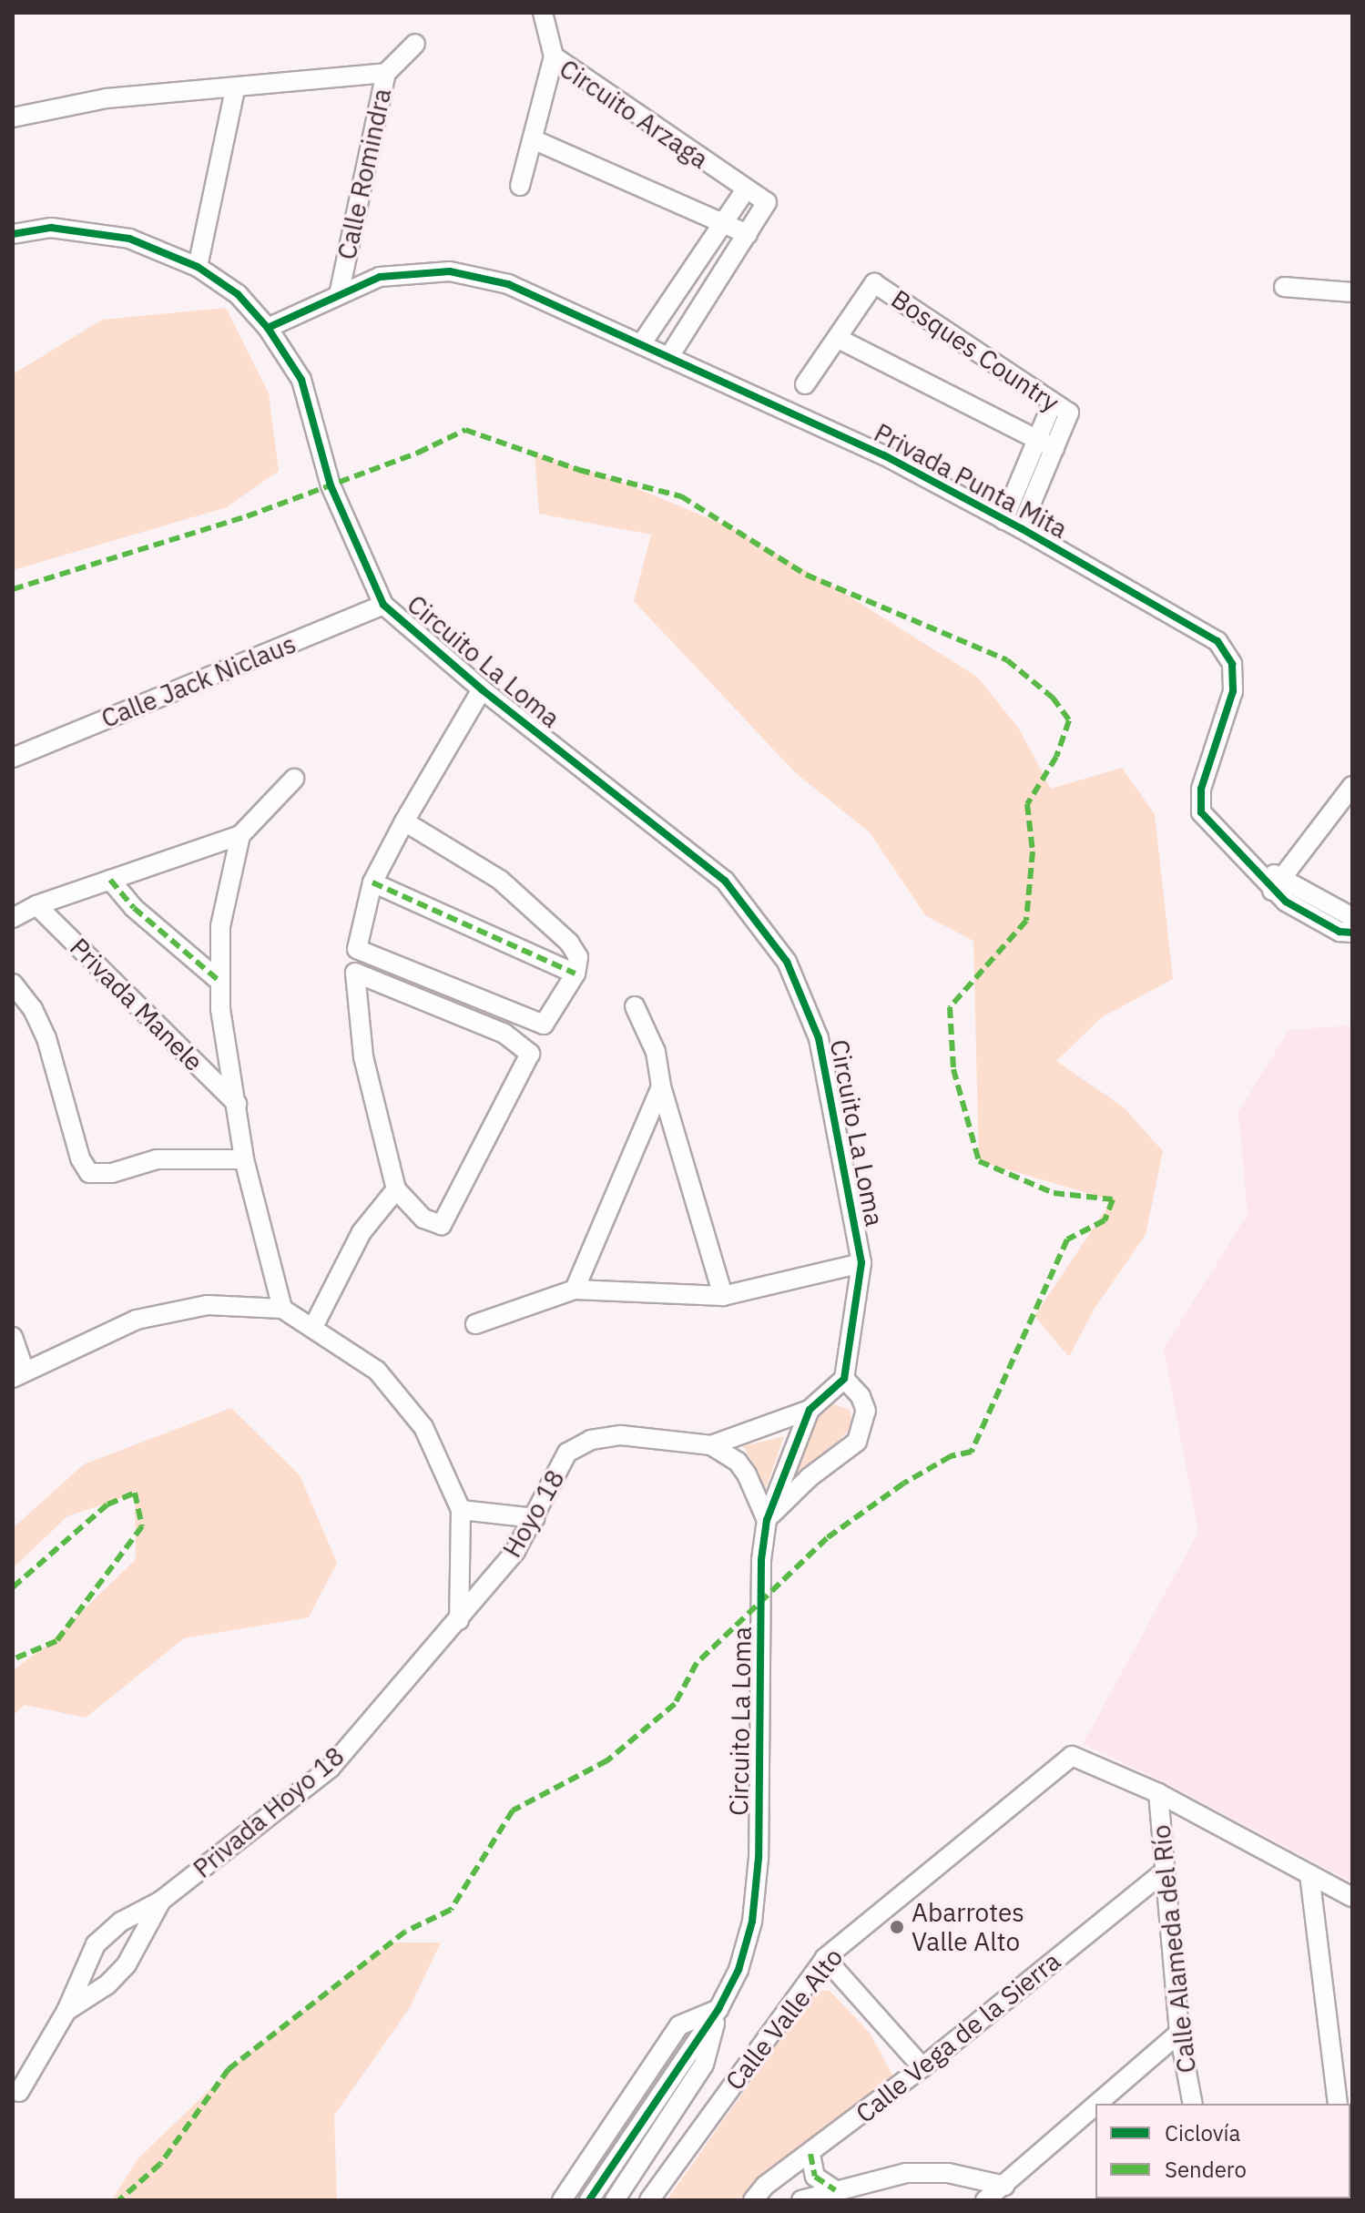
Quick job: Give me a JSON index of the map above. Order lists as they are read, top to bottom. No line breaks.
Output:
{"streets":{"street":["Circuito Arzaga","Calle Romindra","Bosques Country","Privada Punta Mita","Circuito La Loma","Calle Jack Niclaus","Privada Manele","Hoyo 18","Privada Hoyo 18","Calle Alameda del Río","Calle Valle Alto","Calle Vega de la Sierra"]},"crossings":[["Circuito Arzaga","Privada Punta Mita"],["Calle Romindra","Privada Punta Mita"],["Bosques Country","Privada Punta Mita"],["Privada Punta Mita","Circuito La Loma"],["Circuito La Loma","Calle Jack Niclaus"],["Circuito La Loma","Hoyo 18"],["Hoyo 18","Privada Hoyo 18"],["Calle Alameda del Río","Calle Valle Alto"],["Calle Alameda del Río","Calle Vega de la Sierra"]],"places":["Abarrotes Valle Alto"],"legend":["Ciclovía","Sendero"]}
